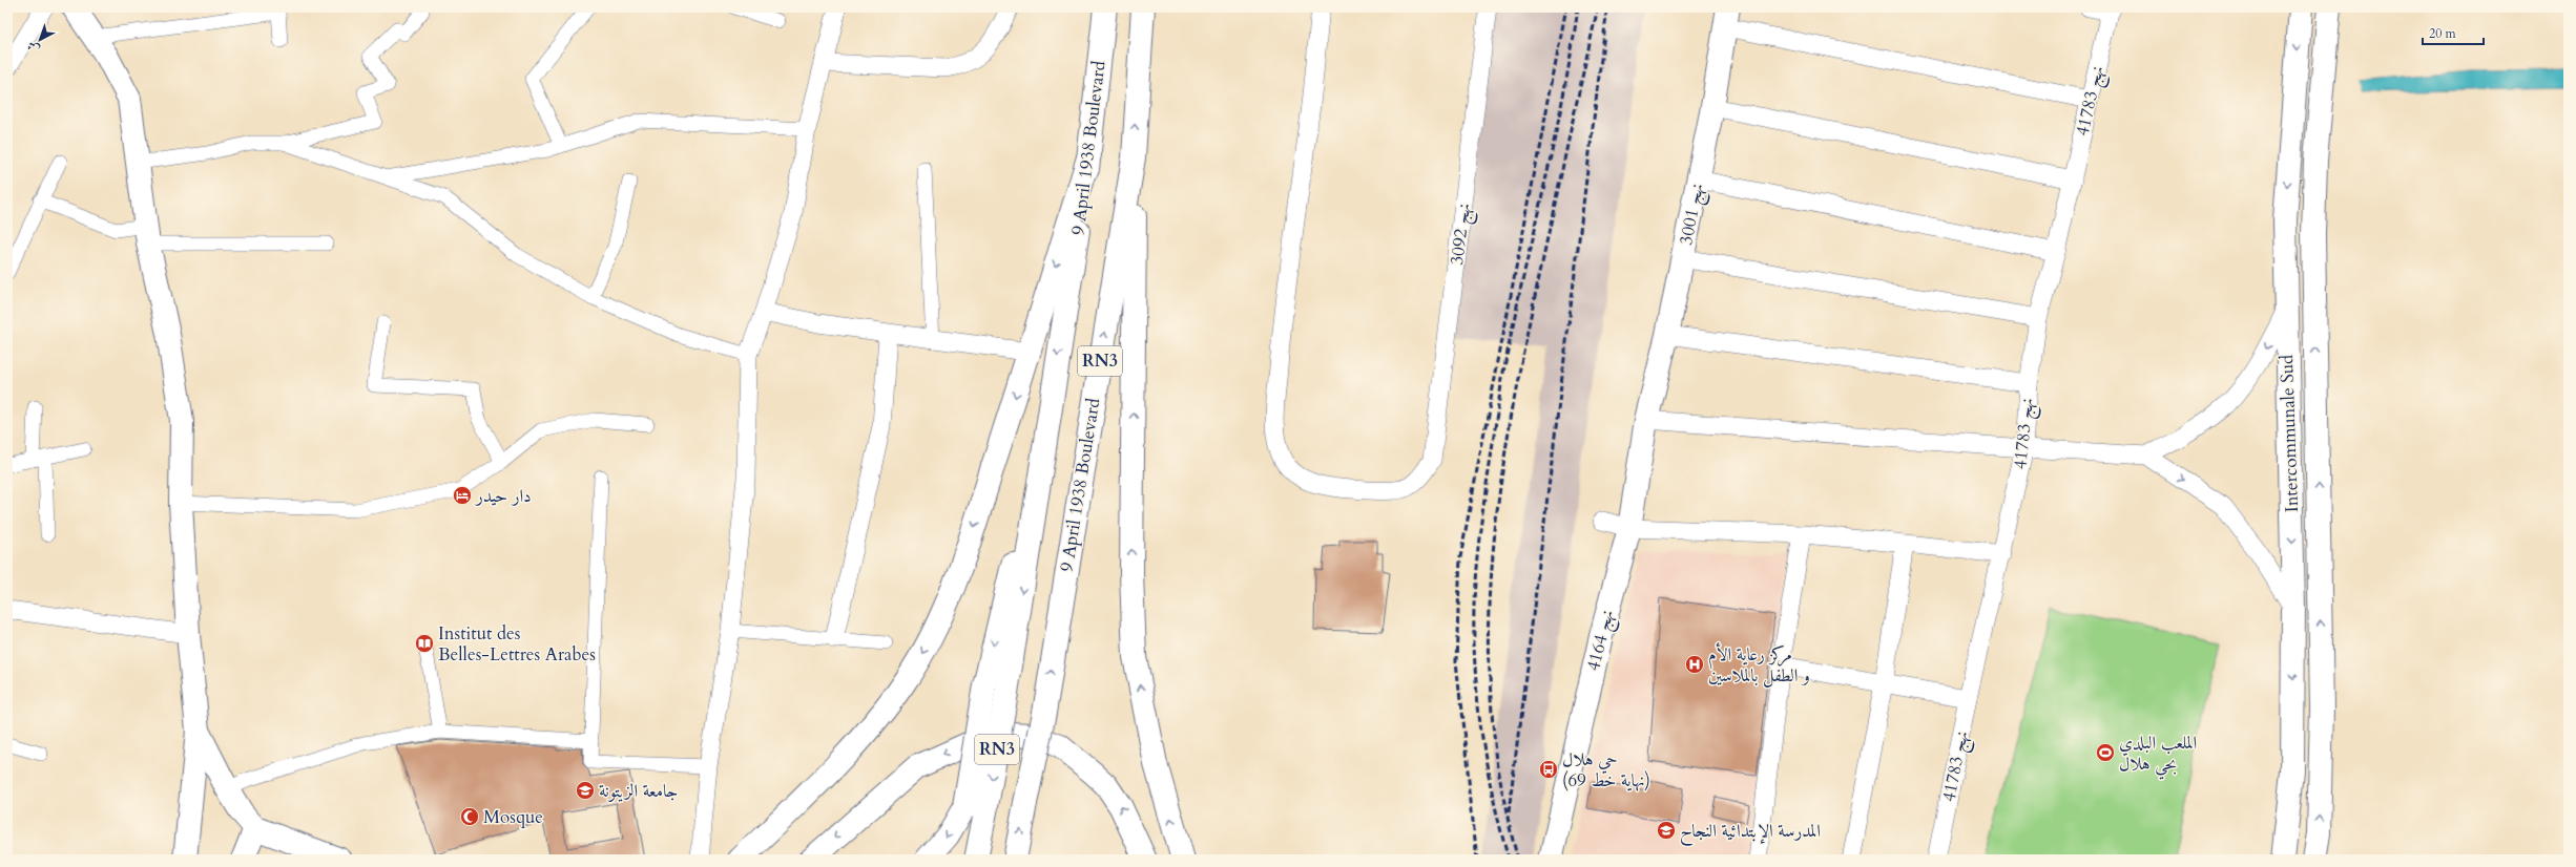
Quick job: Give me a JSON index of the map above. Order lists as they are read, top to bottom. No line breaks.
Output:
{"streets":{"main road":["9 April 1938 Boulevard","نهج 3001","RN3","Intercommunale Sud","نهج 4164"],"street":["نهج 41783","نهج 3092"]},"crossings":[["نهج 3001","نهج 4164"]],"places":{"hotel":["دار حيدر"],"library":["Institut des Belles-Lettres Arabes"],"hospital":["مركز رعاية الأم و الطفل بالملاسين"],"sports":["الملعب البلدي بحي هلال"],"bus stop":["حي هلال (نهاية خط 69)"],"school or university":["جامعة الزيتونة","المدرسة الإبتدائية النجاح"],"mosque":["Mosque"]},"scale_bar":"20 m","north":"bottom left"}
